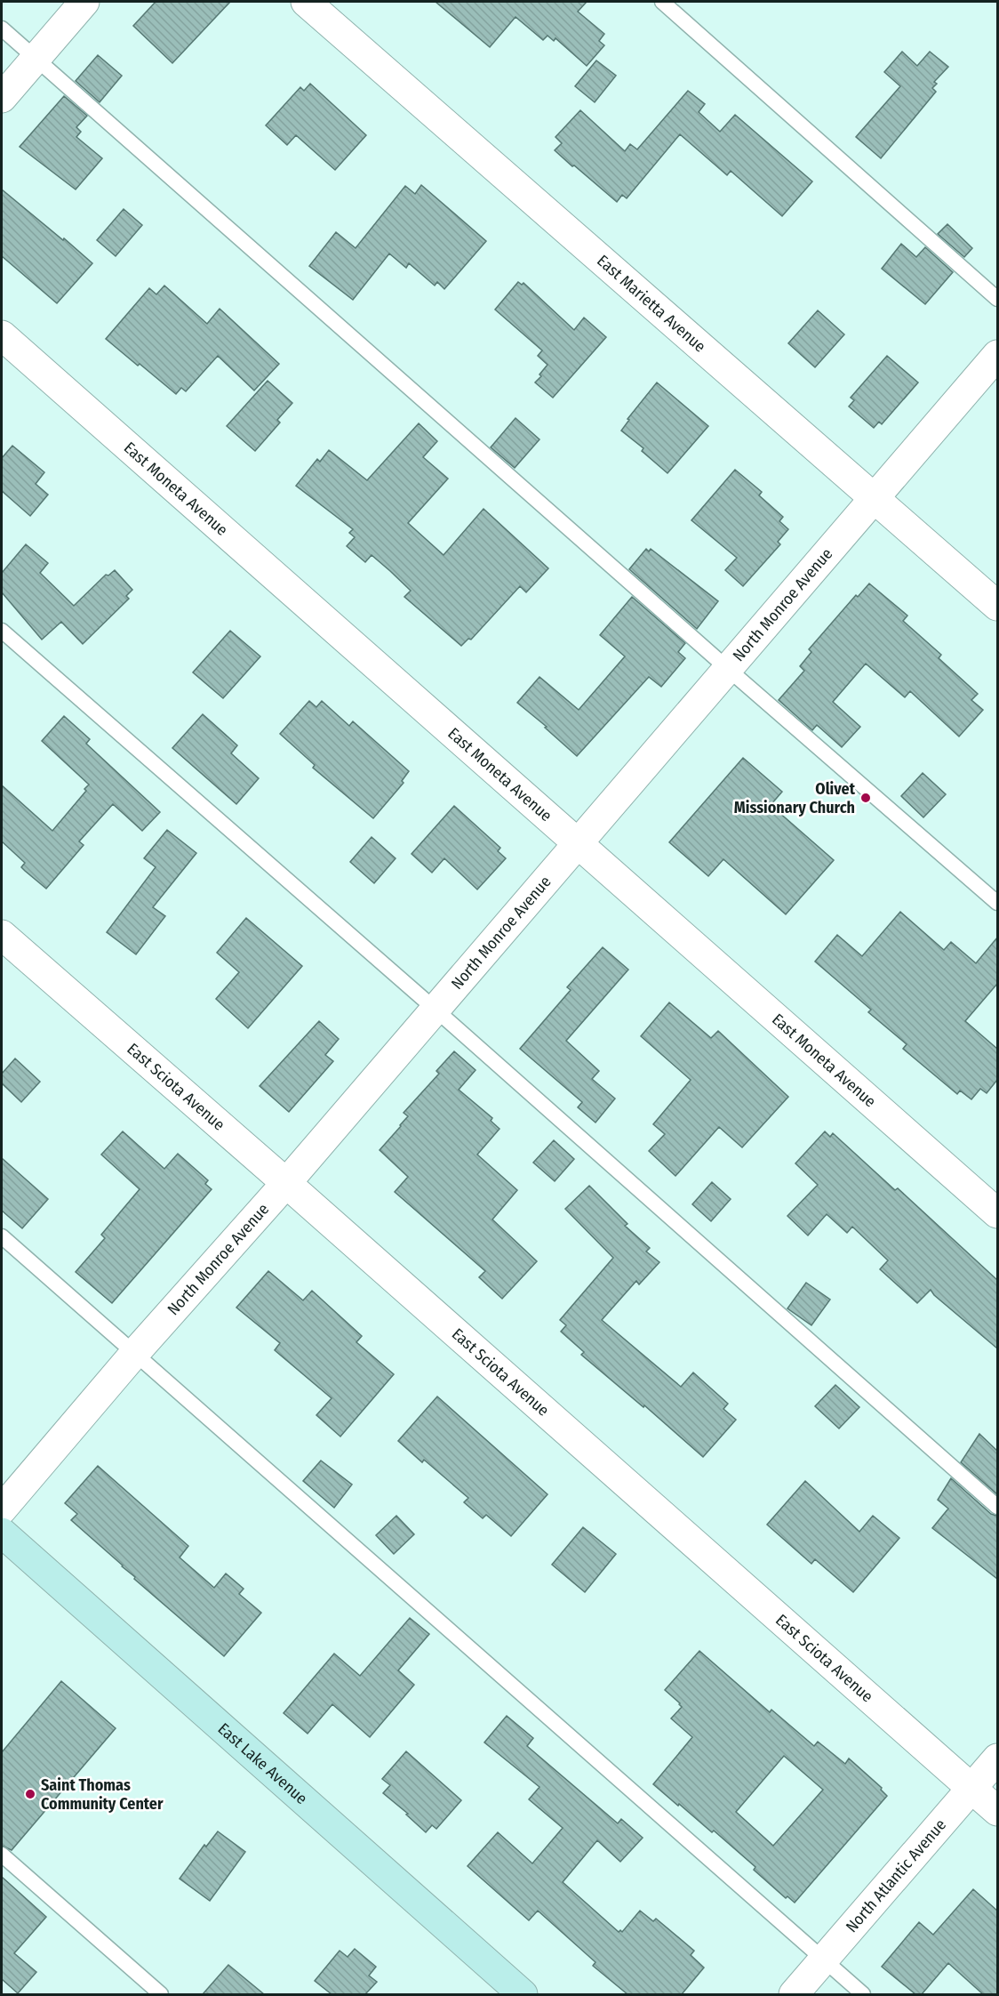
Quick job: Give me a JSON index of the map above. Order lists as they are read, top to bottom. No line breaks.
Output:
{"streets":{"street":["East Marietta Avenue","East Moneta Avenue","North Monroe Avenue","East Sciota Avenue","East Lake Avenue","North Atlantic Avenue"]},"crossings":[["East Marietta Avenue","North Monroe Avenue"],["East Moneta Avenue","North Monroe Avenue"],["North Monroe Avenue","East Sciota Avenue"],["East Sciota Avenue","North Atlantic Avenue"]],"places":["Olivet Missionary Church","Saint Thomas Community Center"]}
